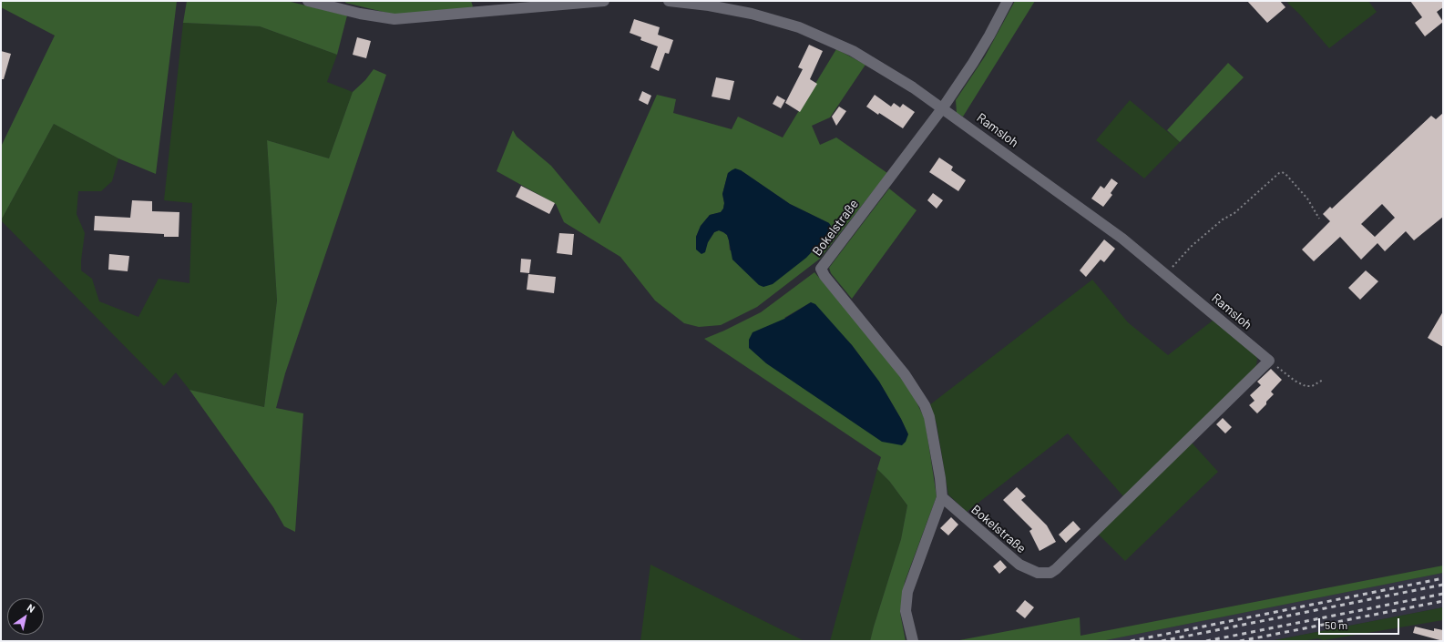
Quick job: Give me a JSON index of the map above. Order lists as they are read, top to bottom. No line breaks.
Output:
{"streets":{"street":["Ramsloh","Bokelstraße"]},"crossings":[["Ramsloh","Bokelstraße"]],"scale_bar":"50 m","north":"top right"}
